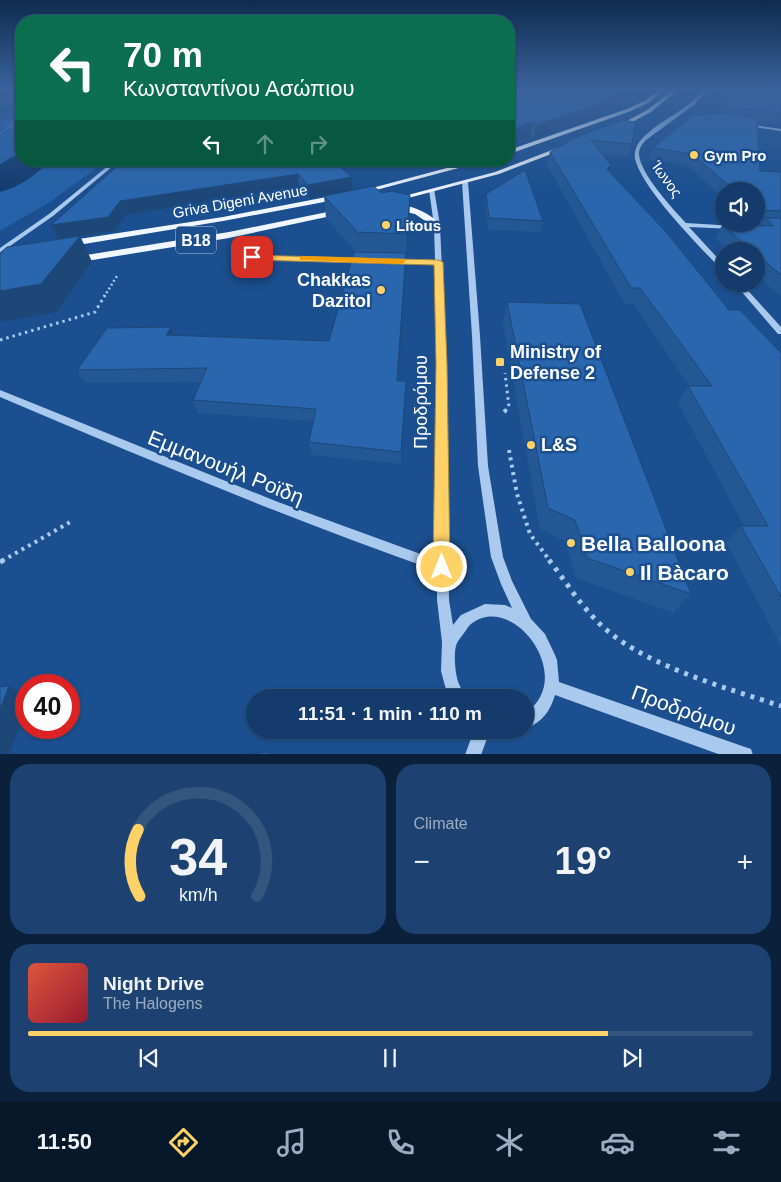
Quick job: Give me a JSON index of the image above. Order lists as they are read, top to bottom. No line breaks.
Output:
{"streets":{"main road":["Griva Digeni Avenue","B18","Προδρόμου"],"street":["Ίωνος","Εμμανουήλ Ροϊδη"]},"crossings":[["Griva Digeni Avenue","Προδρόμου"],["Προδρόμου","Εμμανουήλ Ροϊδη"]],"places":{"other":["Gym Pro","Litous","Chakkas Dazitol","L&S","Bella Balloona","Il Bàcaro"],"transit":["Ministry of Defense 2"]},"page":{"turn":["70 m","Κωνσταντίνου Ασώπιου"],"limit":"40","trip":"11:51 · 1 min · 110 m","tile":"Climate","heat":["−","19°","+"],"song":["Night Drive","The Halogens"],"tabs":"11:50","gauge":["34","km/h"]}}
